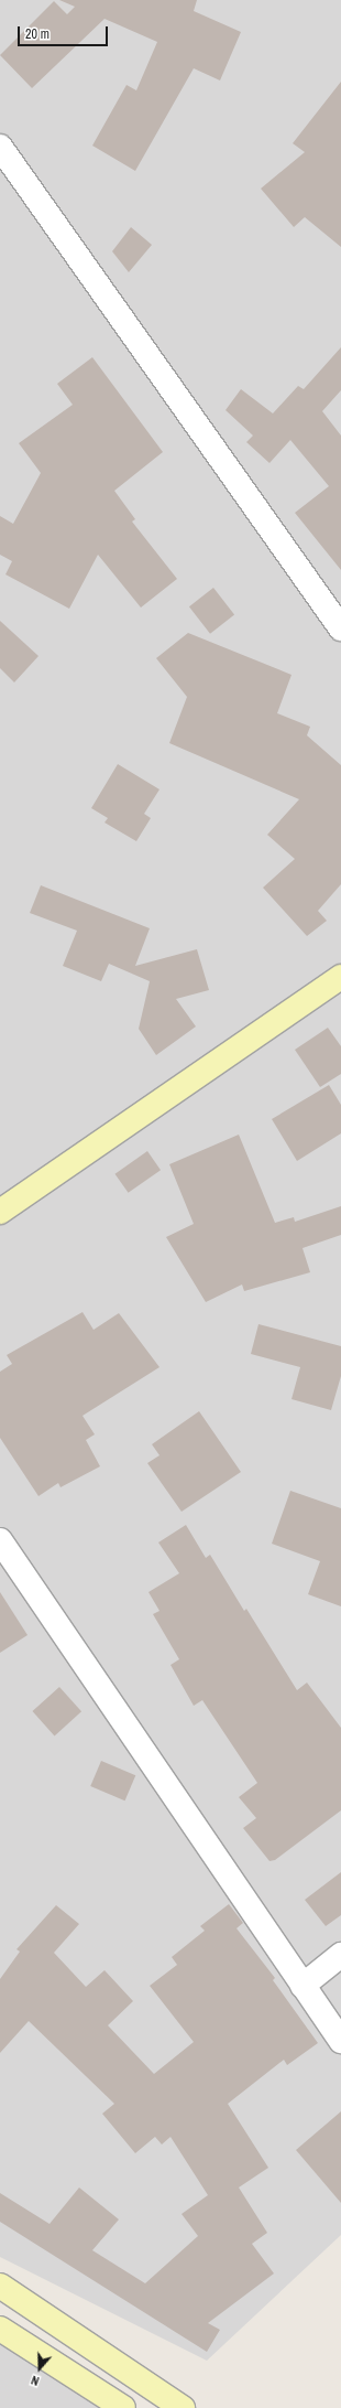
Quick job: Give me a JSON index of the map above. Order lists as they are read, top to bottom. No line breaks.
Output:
{"scale_bar":"20 m","north":"bottom"}
